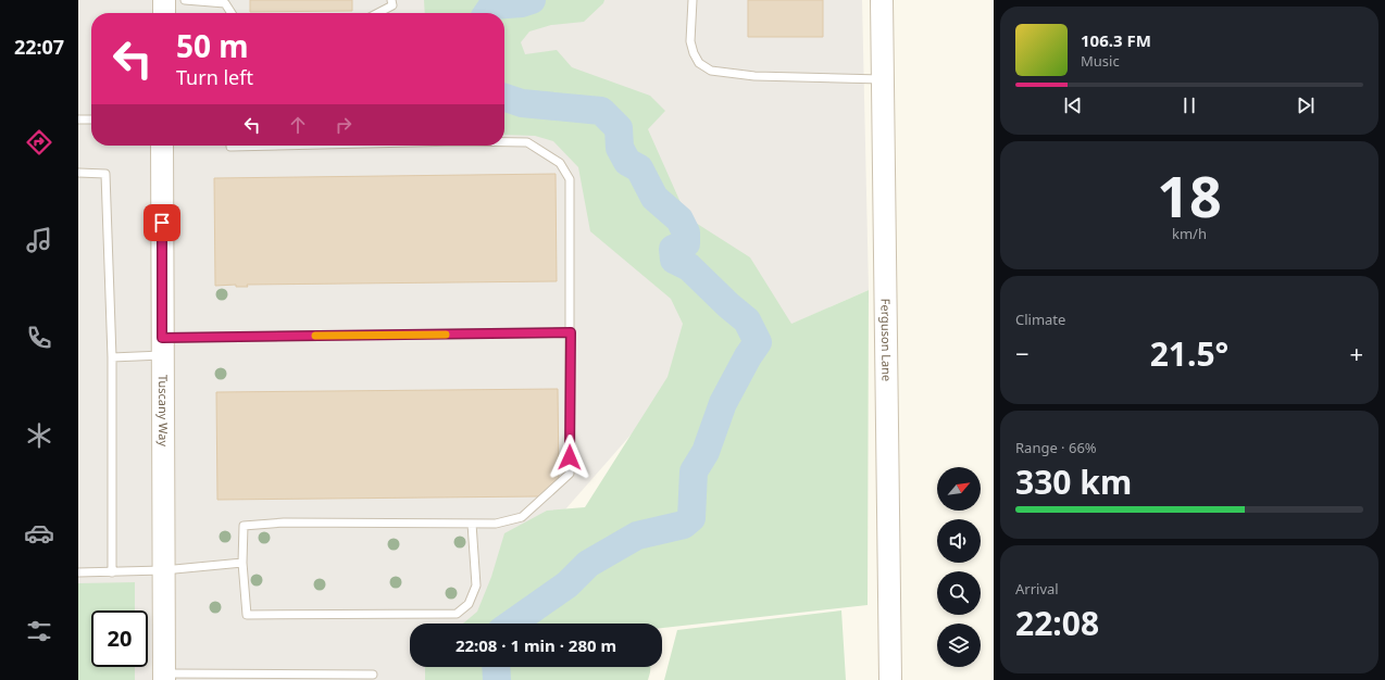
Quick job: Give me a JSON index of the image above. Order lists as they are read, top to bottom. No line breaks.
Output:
{"streets":{"street":["Ferguson Lane","Tuscany Way"]},"north":"top right","page":{"tabs":"22:07","turn":["50 m","Turn left"],"song":["106.3 FM","Music"],"tile":[["18","km/h"],"Climate",["Range · 66%","330 km"],["Arrival","22:08"]],"heat":["−","21.5°","+"],"limit":"20","trip":"22:08 · 1 min · 280 m"}}
